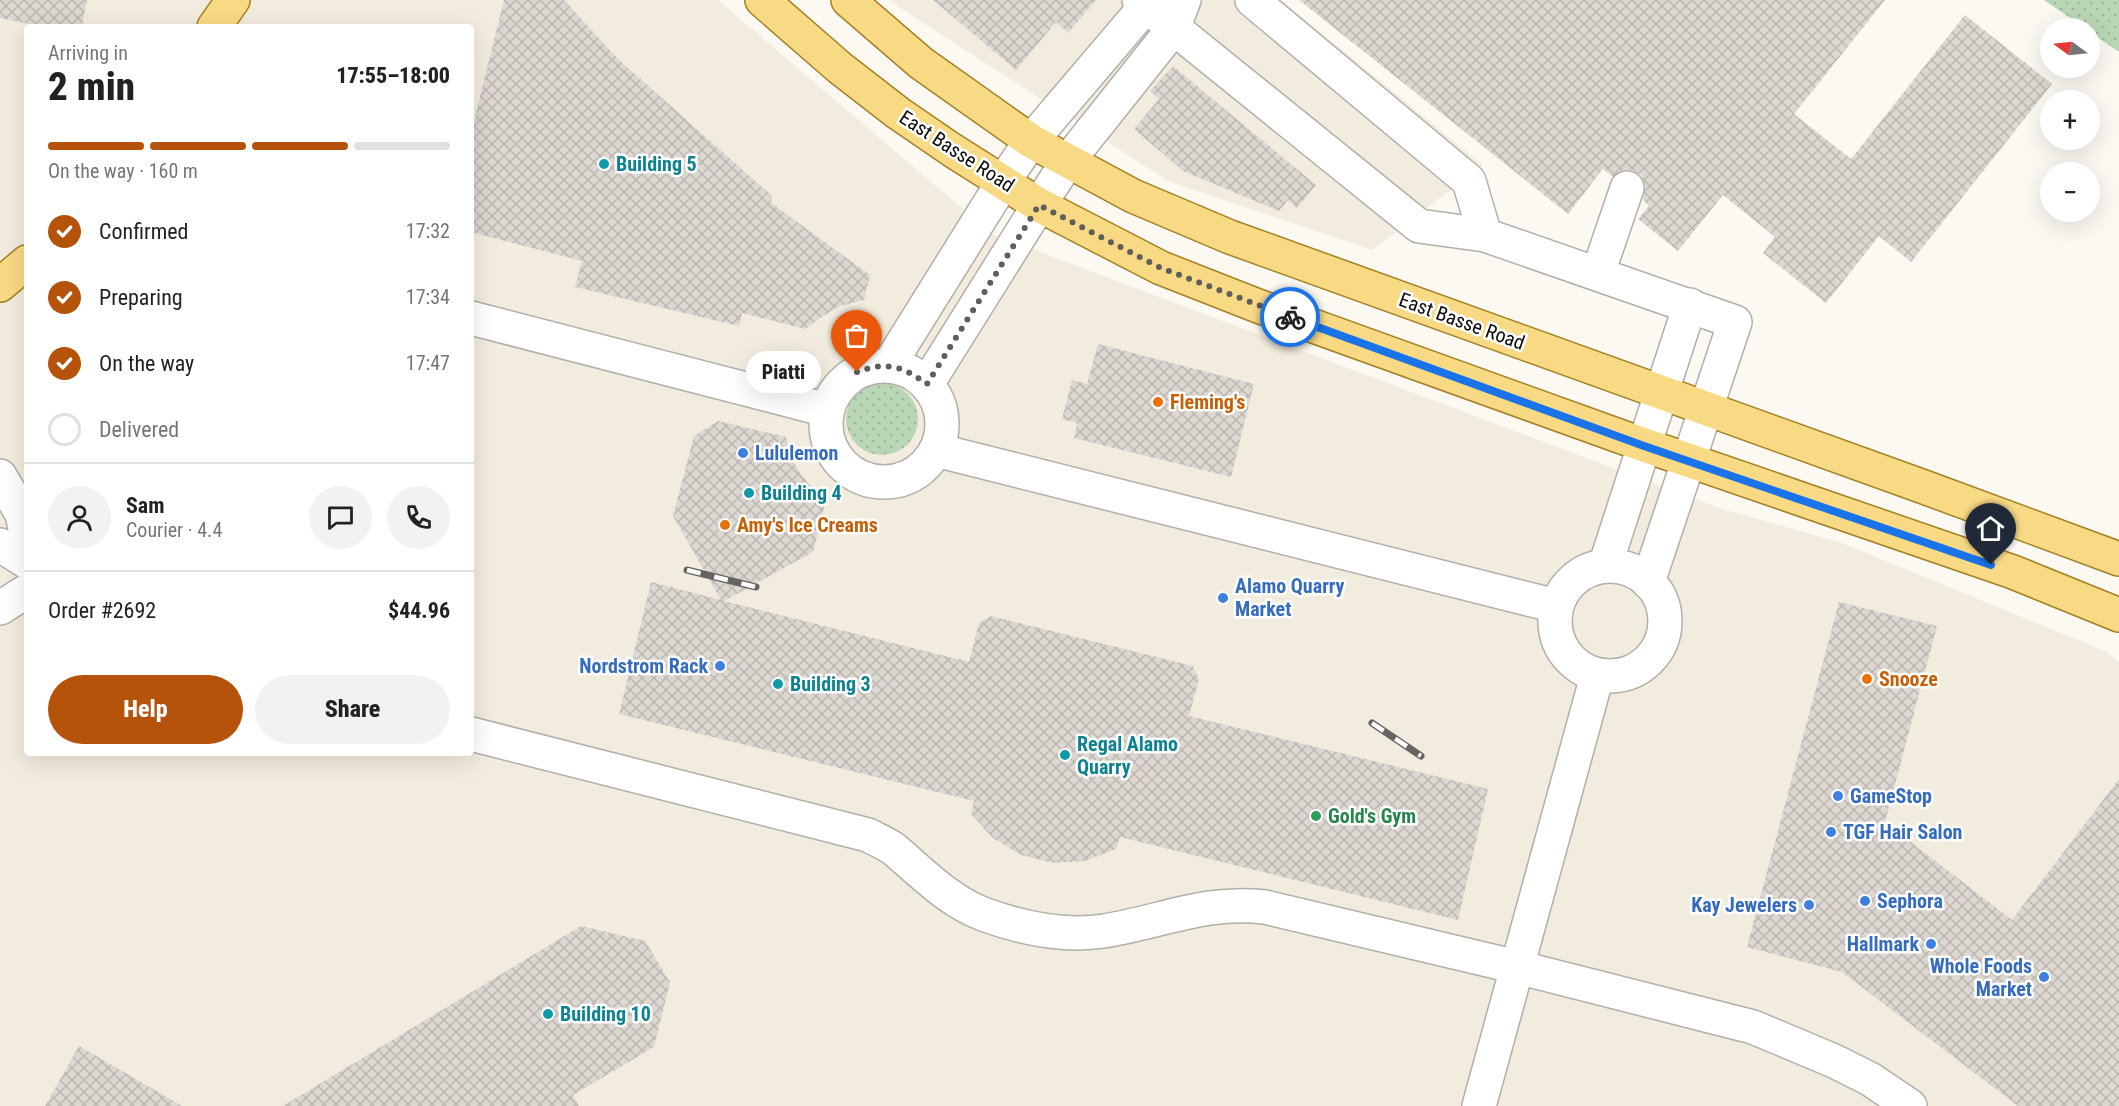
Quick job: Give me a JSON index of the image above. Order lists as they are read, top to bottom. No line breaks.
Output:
{"streets":{"main road":["East Basse Road"]},"places":["Building 5","Piatti","Fleming's","Lululemon","Building 4","Amy's Ice Creams","Alamo Quarry Market","Nordstrom Rack","Snooze","Building 3","Regal Alamo Quarry","GameStop","Gold's Gym","TGF Hair Salon","Sephora","Kay Jewelers","Hallmark","Whole Foods Market","Building 10"],"north":"left","page":{"map_buttons":["+","−"],"heading":["2 min","Arriving in","17:55–18:00"],"panel":["Sam","Courier · 4.4","Order #2692","$44.96"],"bar":"On the way · 160 m","list":[["Confirmed","17:32"],["Preparing","17:34"],["On the way","17:47"],"Delivered"],"bubble":"Piatti","buttons":["Help","Share"]}}
